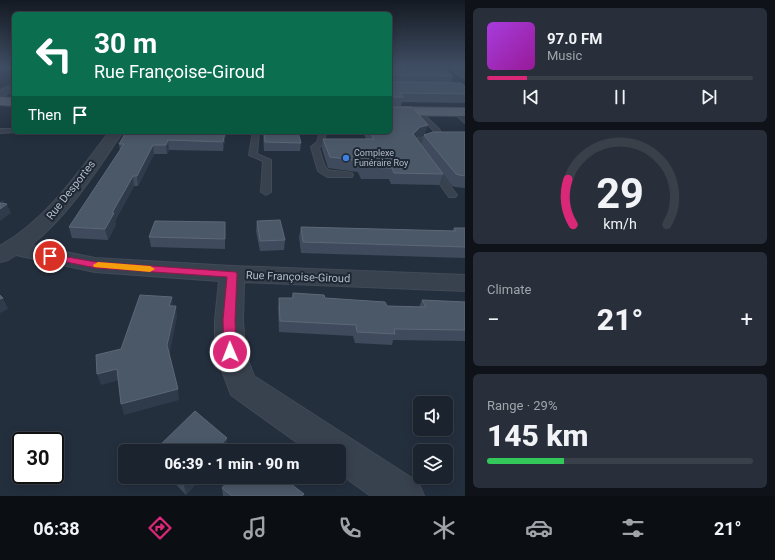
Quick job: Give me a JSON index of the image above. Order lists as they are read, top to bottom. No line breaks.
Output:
{"streets":{"street":["Rue Desportes","Rue Françoise-Giroud"]},"crossings":[["Rue Desportes","Rue Françoise-Giroud"]],"places":["Complexe Funéraire Roy"],"page":{"turn":["30 m","Rue Françoise-Giroud"],"song":["97.0 FM","Music"],"then":"Then","tile":["Climate",["Range · 29%","145 km"]],"heat":["−","21°","+"],"limit":"30","trip":"06:39 · 1 min · 90 m","tabs":["06:38","21°"],"gauge":["29","km/h"]}}
